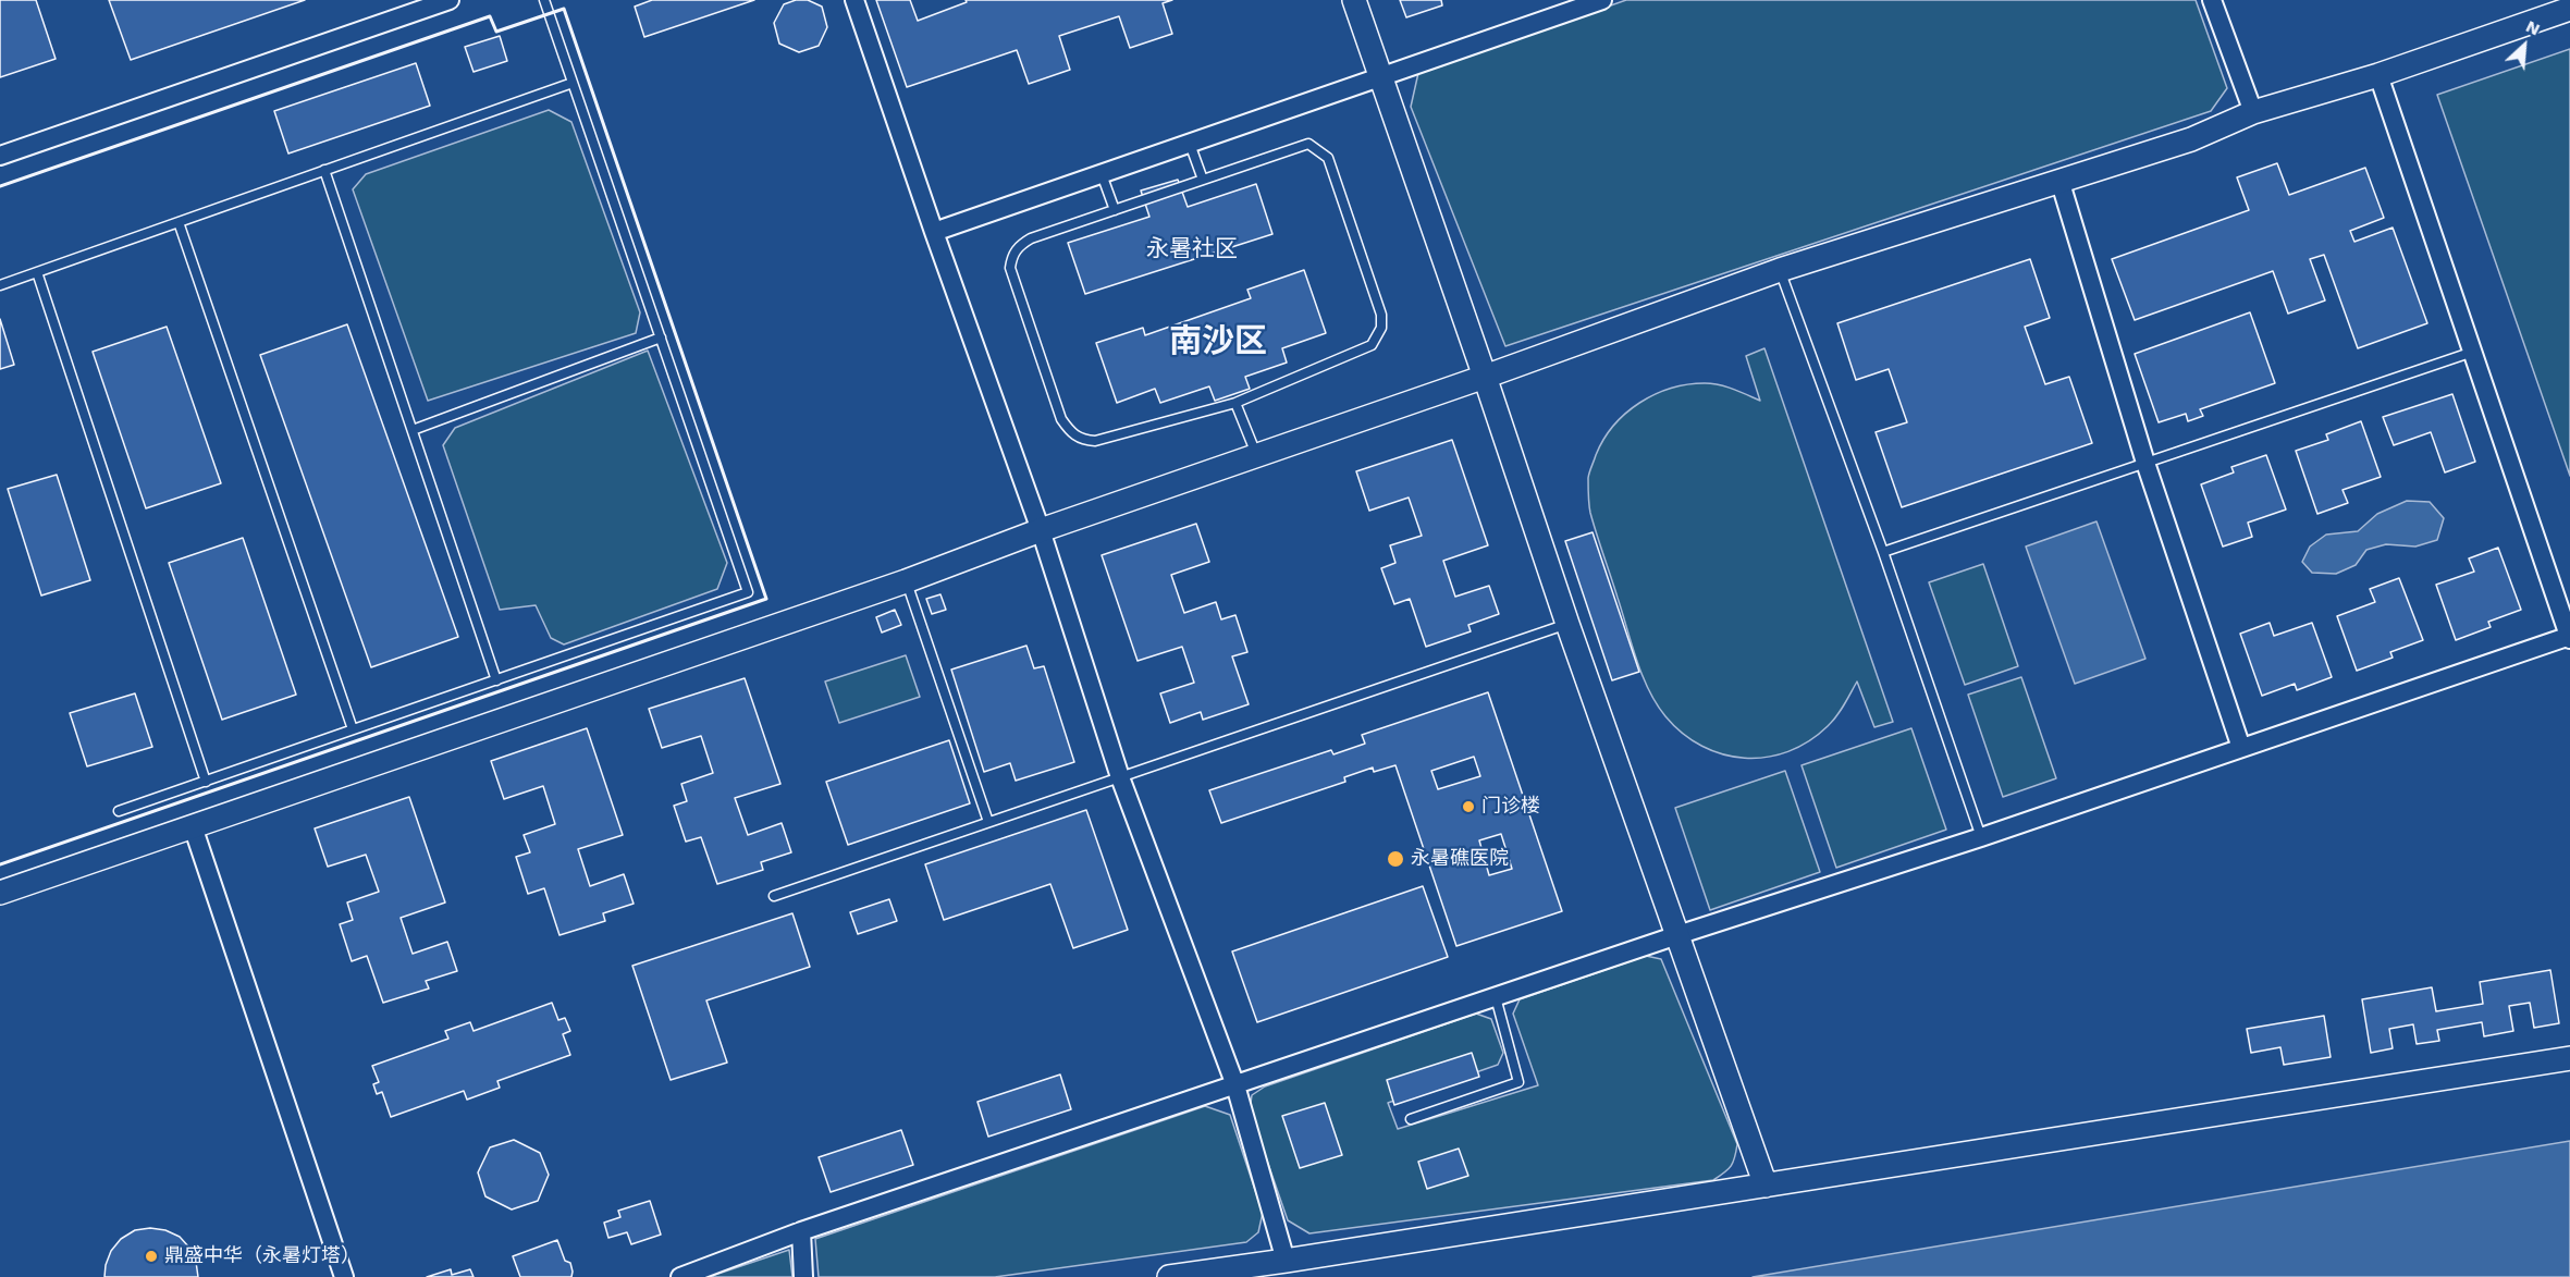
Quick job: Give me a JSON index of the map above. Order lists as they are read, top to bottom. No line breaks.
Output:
{"districts":["永暑社区","南沙区"],"places":["门诊楼","永暑礁医院","鼎盛中华（永暑灯塔）"],"north":"top right"}
